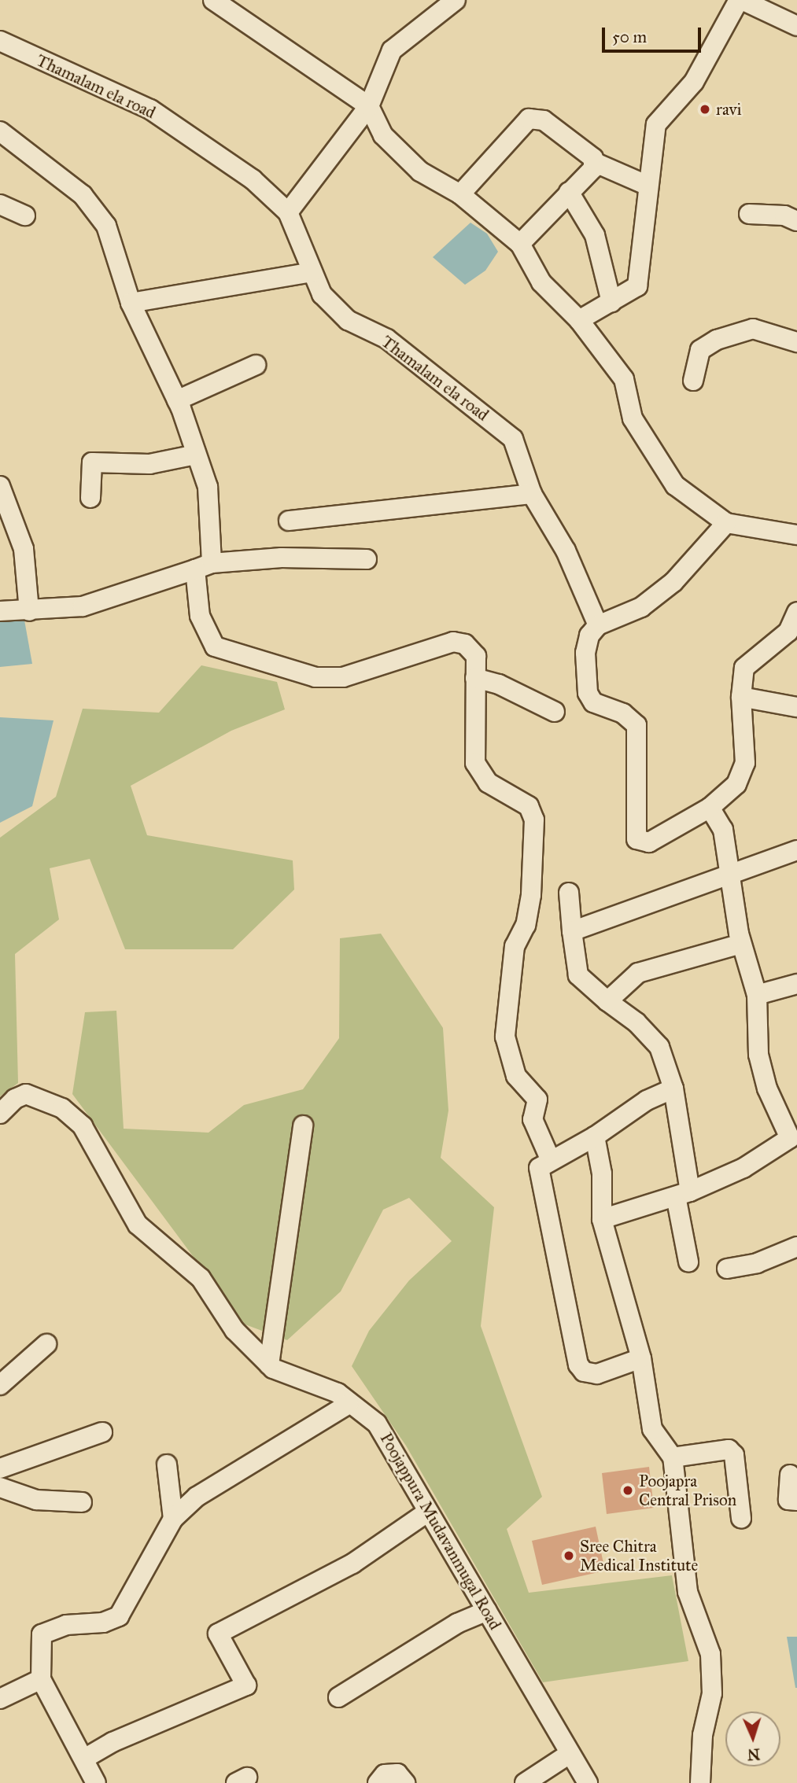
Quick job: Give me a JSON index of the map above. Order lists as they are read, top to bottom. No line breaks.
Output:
{"streets":{"street":["Thamalam ela road","Poojappura Mudavanmugal Road"]},"places":["ravi","Poojapra Central Prison","Sree Chitra Medical Institute"],"scale_bar":"50 m","north":"bottom"}
